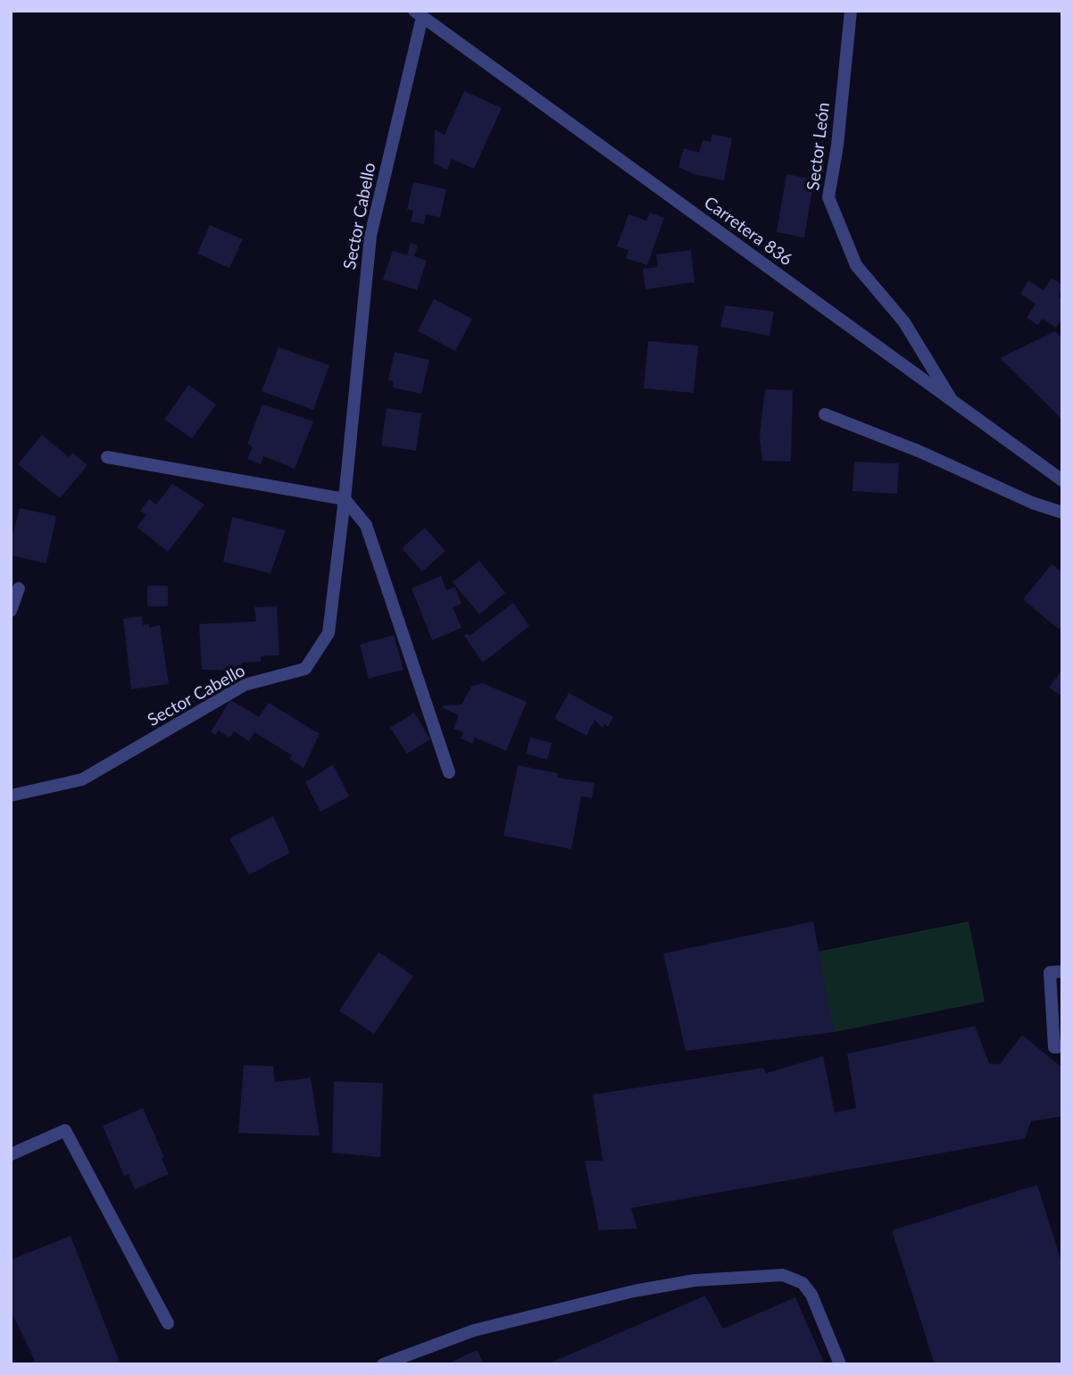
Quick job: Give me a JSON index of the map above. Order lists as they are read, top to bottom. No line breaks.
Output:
{"streets":{"street":["Sector León","Sector Cabello","Carretera 836"]},"crossings":[["Sector León","Carretera 836"],["Sector Cabello","Carretera 836"]]}
